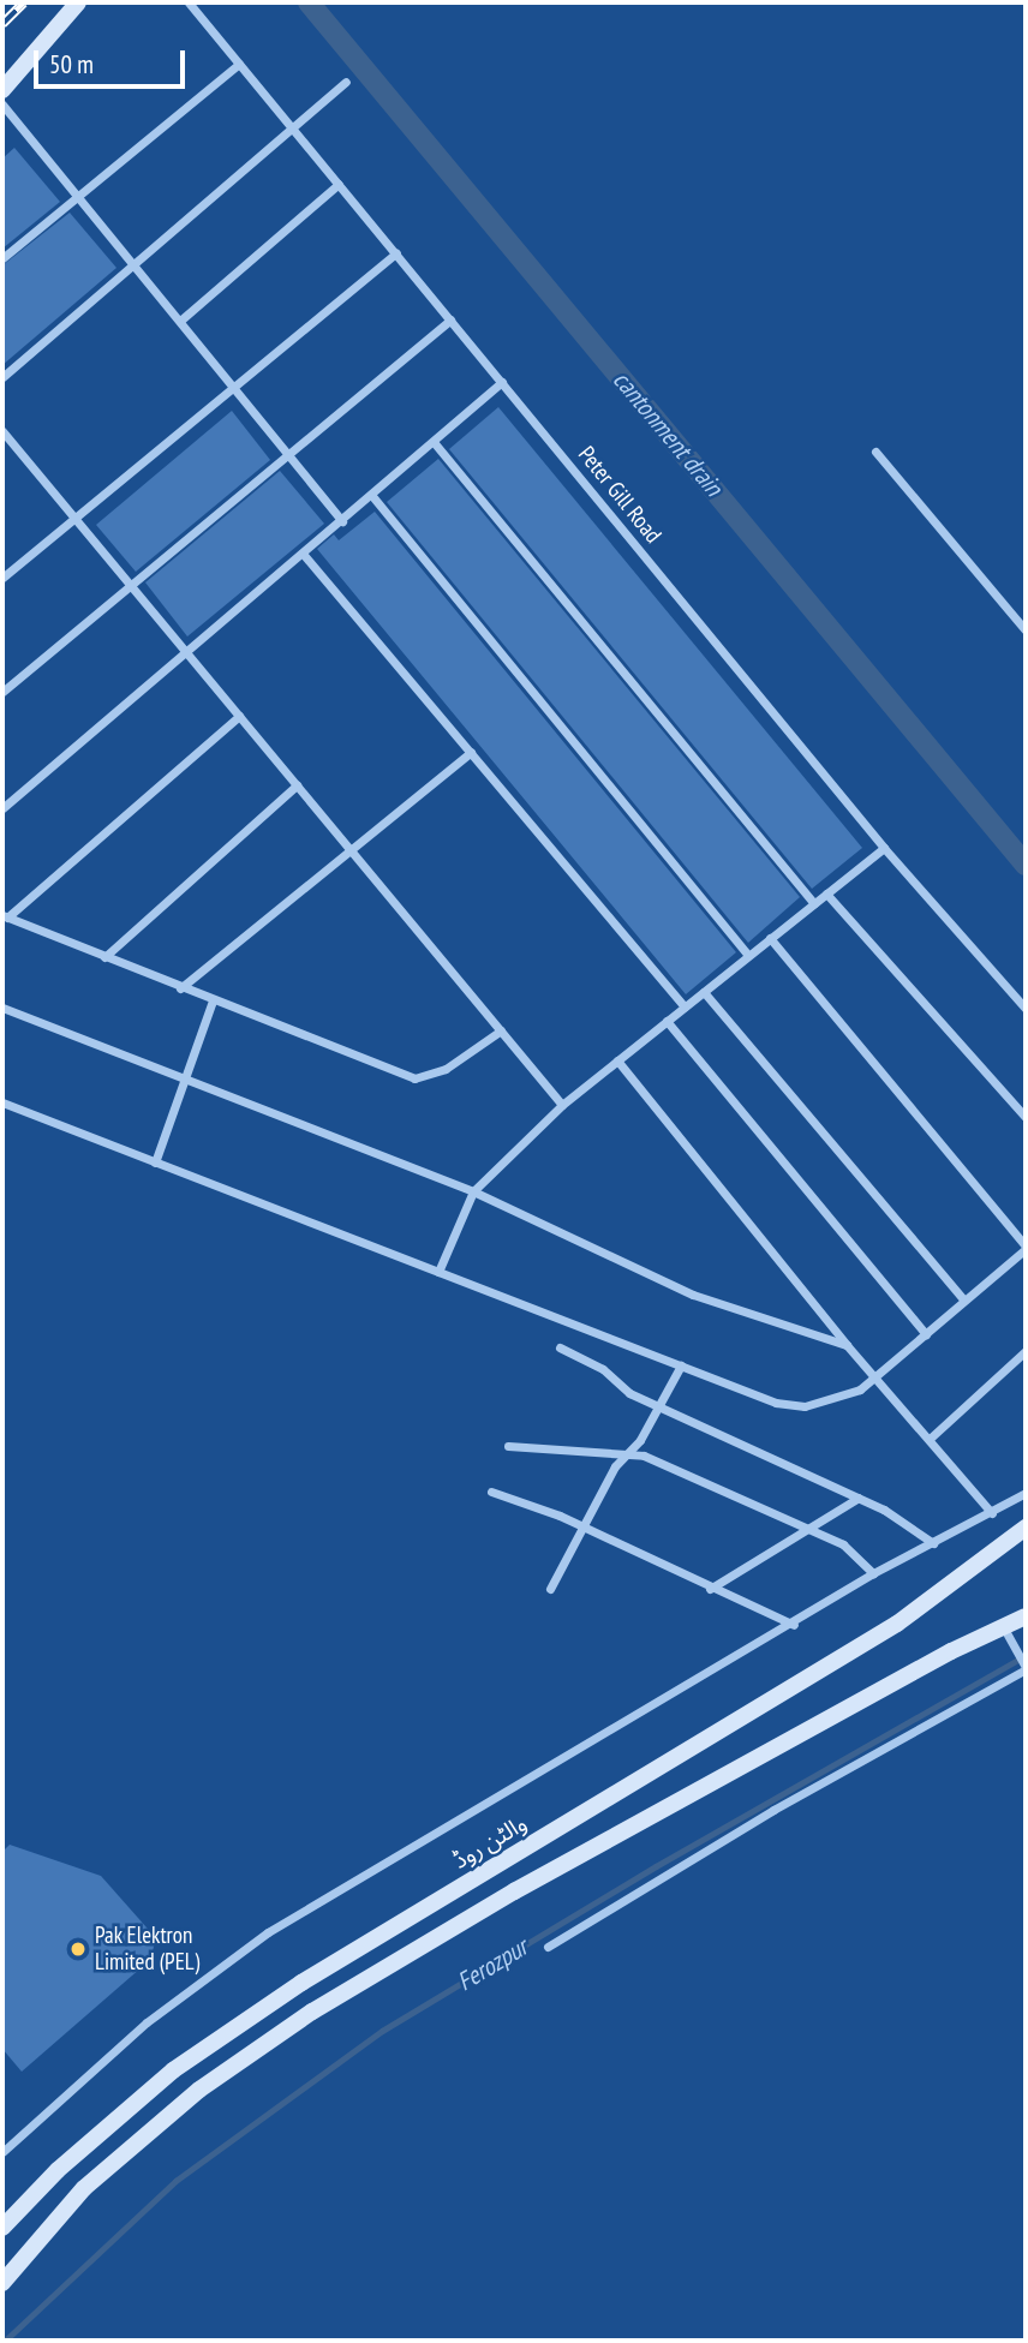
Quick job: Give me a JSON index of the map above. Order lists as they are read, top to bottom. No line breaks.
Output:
{"streets":{"main road":["والٹن روڈ"],"street":["Peter Gill Road"]},"water":["cantonment drain","Ferozpur"],"places":["Pak Elektron Limited (PEL)"],"scale_bar":"50 m"}
